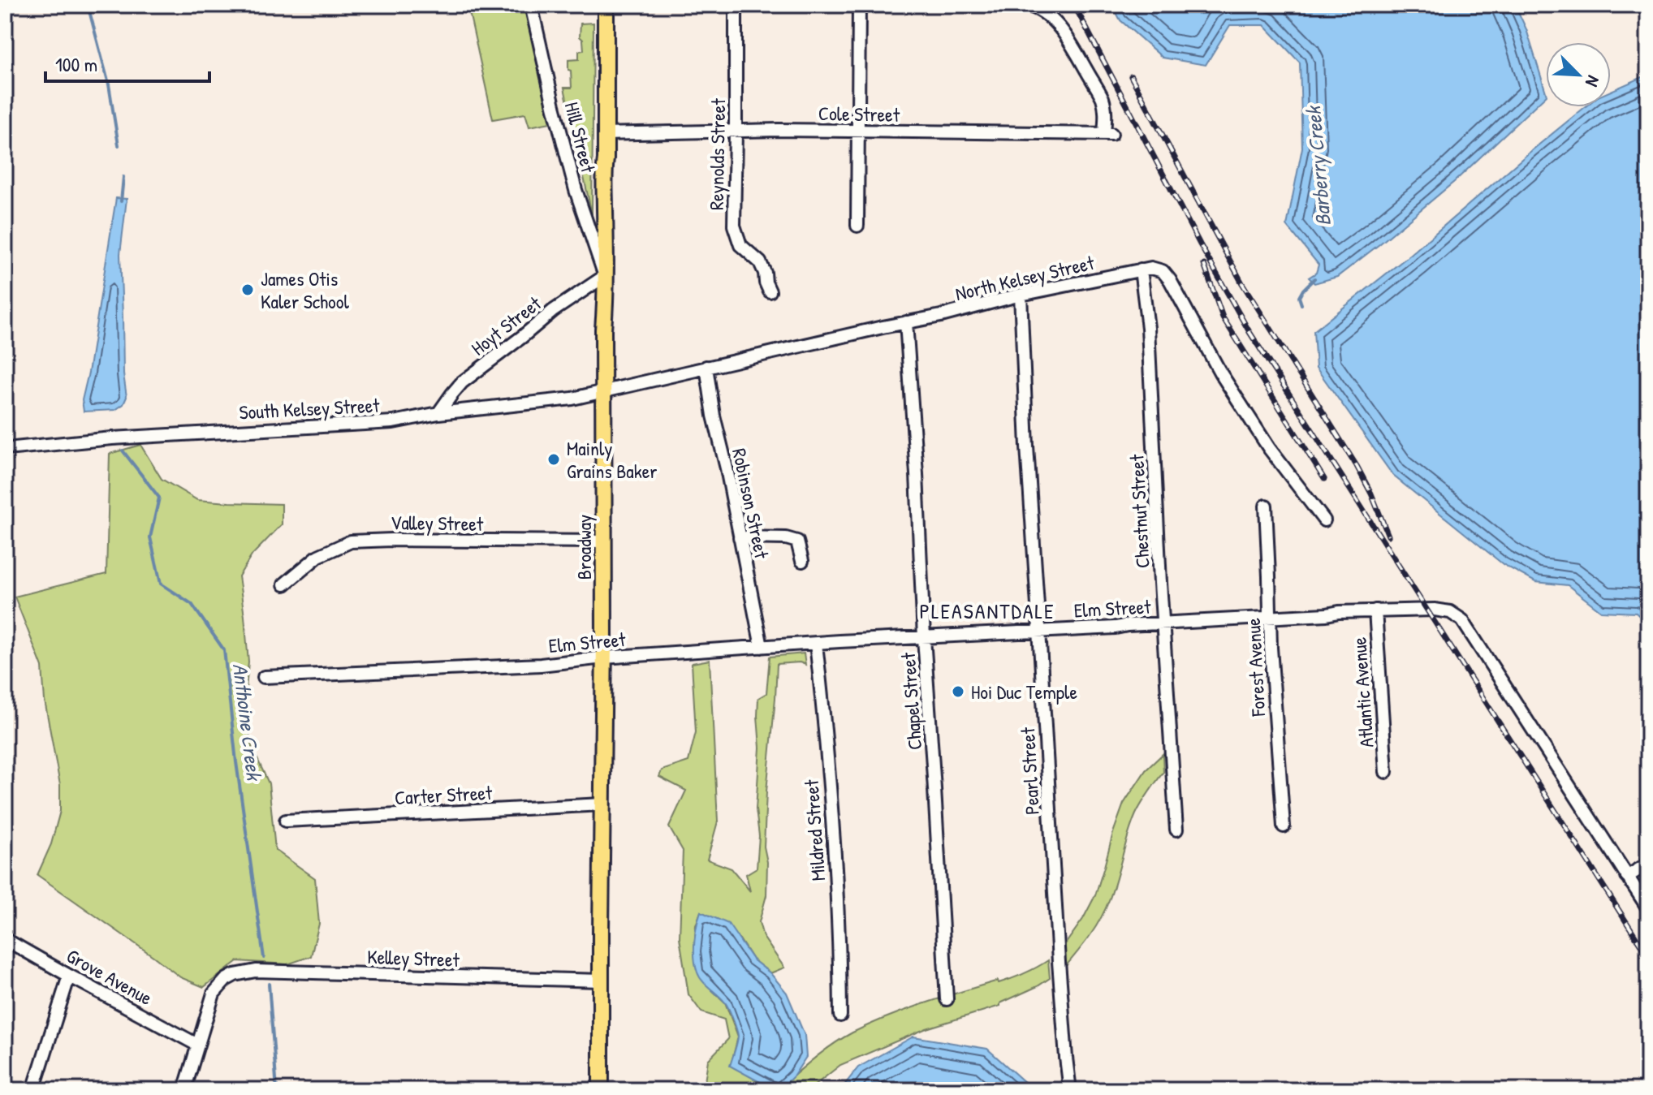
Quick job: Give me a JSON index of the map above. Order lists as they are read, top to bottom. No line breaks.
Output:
{"streets":{"main road":["Broadway"],"street":["Cole Street","Hill Street","Reynolds Street","North Kelsey Street","Hoyt Street","South Kelsey Street","Robinson Street","Chestnut Street","Valley Street","Elm Street","Forest Avenue","Atlantic Avenue","Chapel Street","Pearl Street","Carter Street","Mildred Street","Kelley Street","Grove Avenue"]},"crossings":[["Cole Street","Reynolds Street"],["Cole Street","Broadway"],["Hill Street","Hoyt Street"],["Hill Street","Broadway"],["North Kelsey Street","South Kelsey Street"],["North Kelsey Street","Robinson Street"],["North Kelsey Street","Chestnut Street"],["North Kelsey Street","Broadway"],["North Kelsey Street","Chapel Street"],["North Kelsey Street","Pearl Street"],["Hoyt Street","South Kelsey Street"],["Hoyt Street","Broadway"],["South Kelsey Street","Broadway"],["Robinson Street","Elm Street"],["Chestnut Street","Elm Street"],["Valley Street","Broadway"],["Broadway","Elm Street"],["Broadway","Carter Street"],["Broadway","Kelley Street"],["Elm Street","Forest Avenue"],["Elm Street","Atlantic Avenue"],["Elm Street","Chapel Street"],["Elm Street","Pearl Street"],["Elm Street","Mildred Street"],["Kelley Street","Grove Avenue"]],"districts":["PLEASANTDALE"],"water":["Barberry Creek","Anthoine Creek"],"places":["James Otis Kaler School","Mainly Grains Baker","Hoi Duc Temple"],"scale_bar":"100 m","north":"bottom right"}
